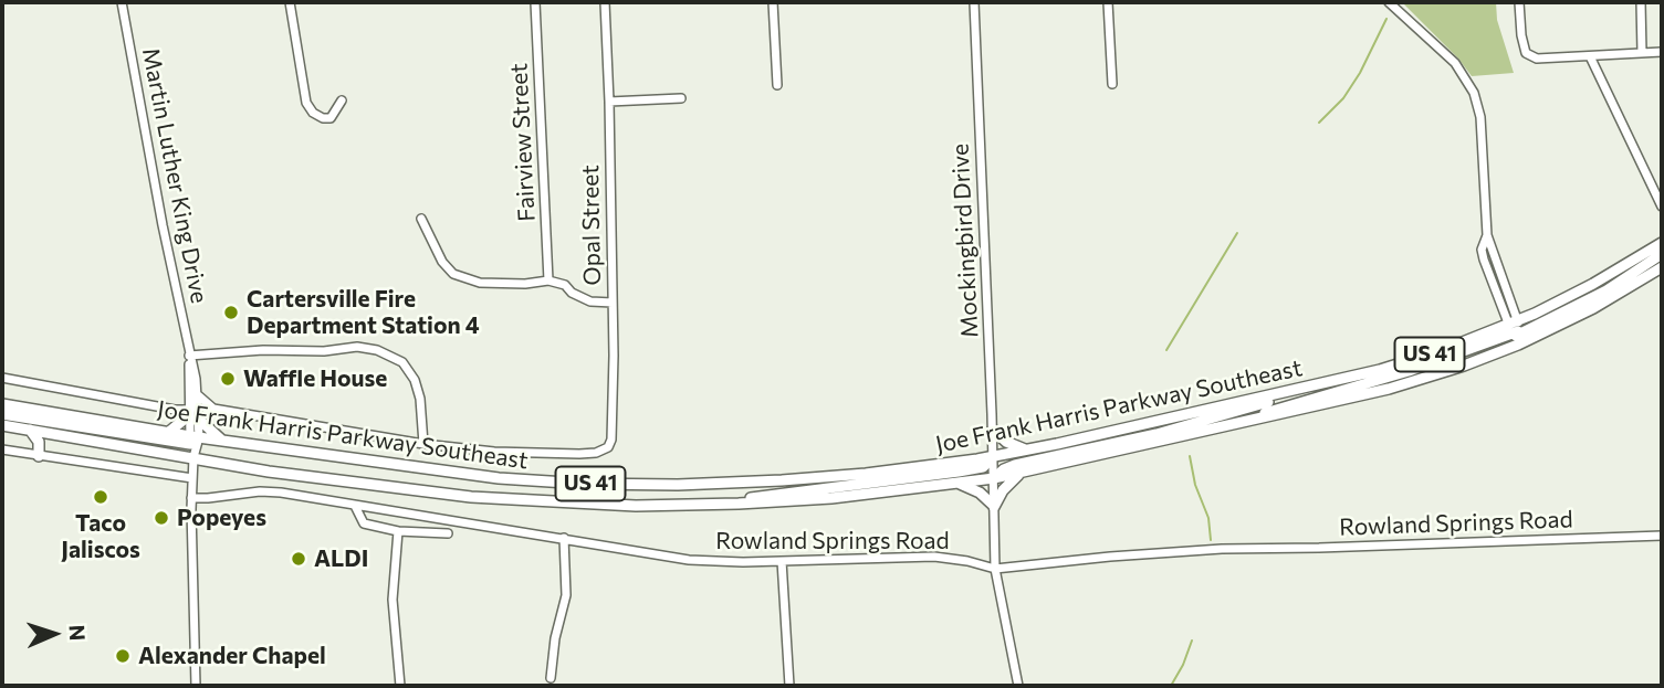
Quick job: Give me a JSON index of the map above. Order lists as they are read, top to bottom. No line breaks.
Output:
{"streets":{"main road":["US 41","Joe Frank Harris Parkway Southeast"],"street":["Fairview Street","Martin Luther King Drive","Opal Street","Mockingbird Drive","Rowland Springs Road"]},"crossings":[["Martin Luther King Drive","Joe Frank Harris Parkway Southeast"],["Martin Luther King Drive","Rowland Springs Road"],["Mockingbird Drive","Joe Frank Harris Parkway Southeast"],["Mockingbird Drive","Rowland Springs Road"]],"places":["Cartersville Fire Department Station 4","Waffle House","Taco Jaliscos","Popeyes","ALDI","Alexander Chapel"],"north":"right"}
